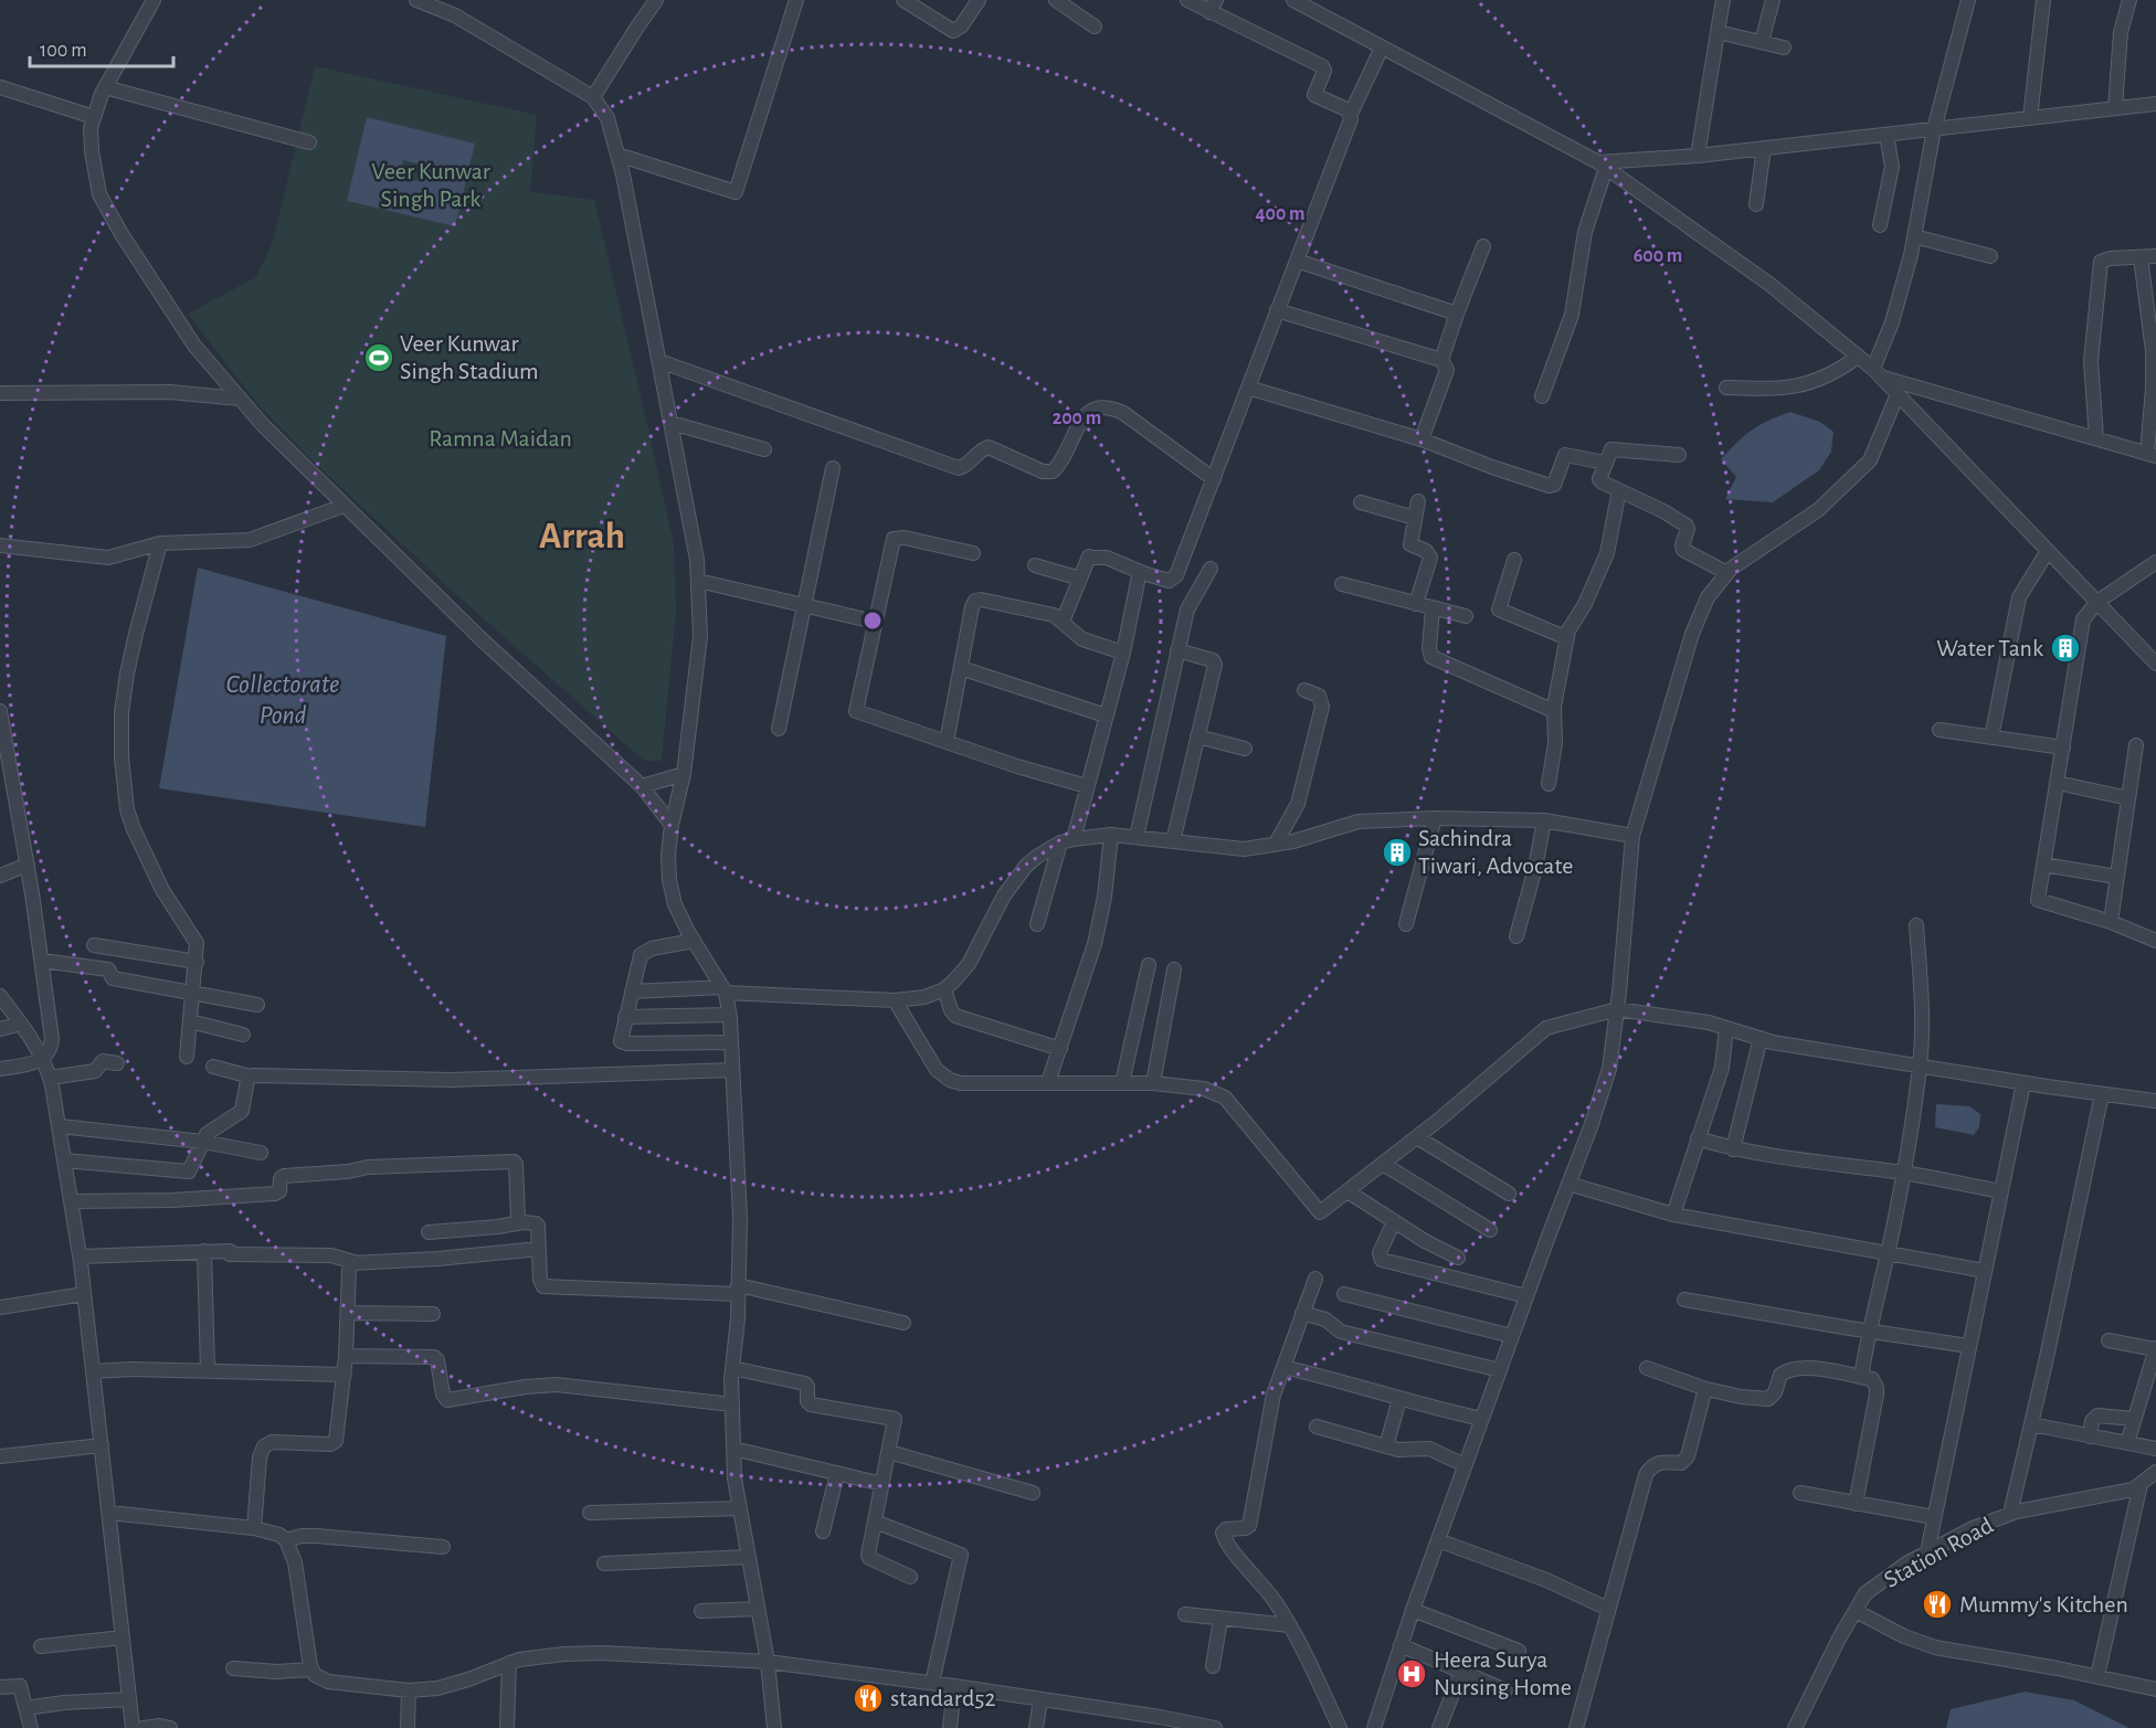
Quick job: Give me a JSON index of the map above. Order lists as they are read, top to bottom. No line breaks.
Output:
{"streets":{"street":["Station Road"]},"districts":["Arrah"],"water":["Collectorate Pond"],"parks":["Veer Kunwar Singh Park","Ramna Maidan"],"places":{"sports":["Veer Kunwar Singh Stadium"],"building":["Water Tank","Sachindra Tiwari, Advocate"],"restaurant":["Mummy's Kitchen","standard52"],"hospital":["Heera Surya Nursing Home"]},"scale_bar":"100 m","rings":["400 m","600 m","200 m"]}
